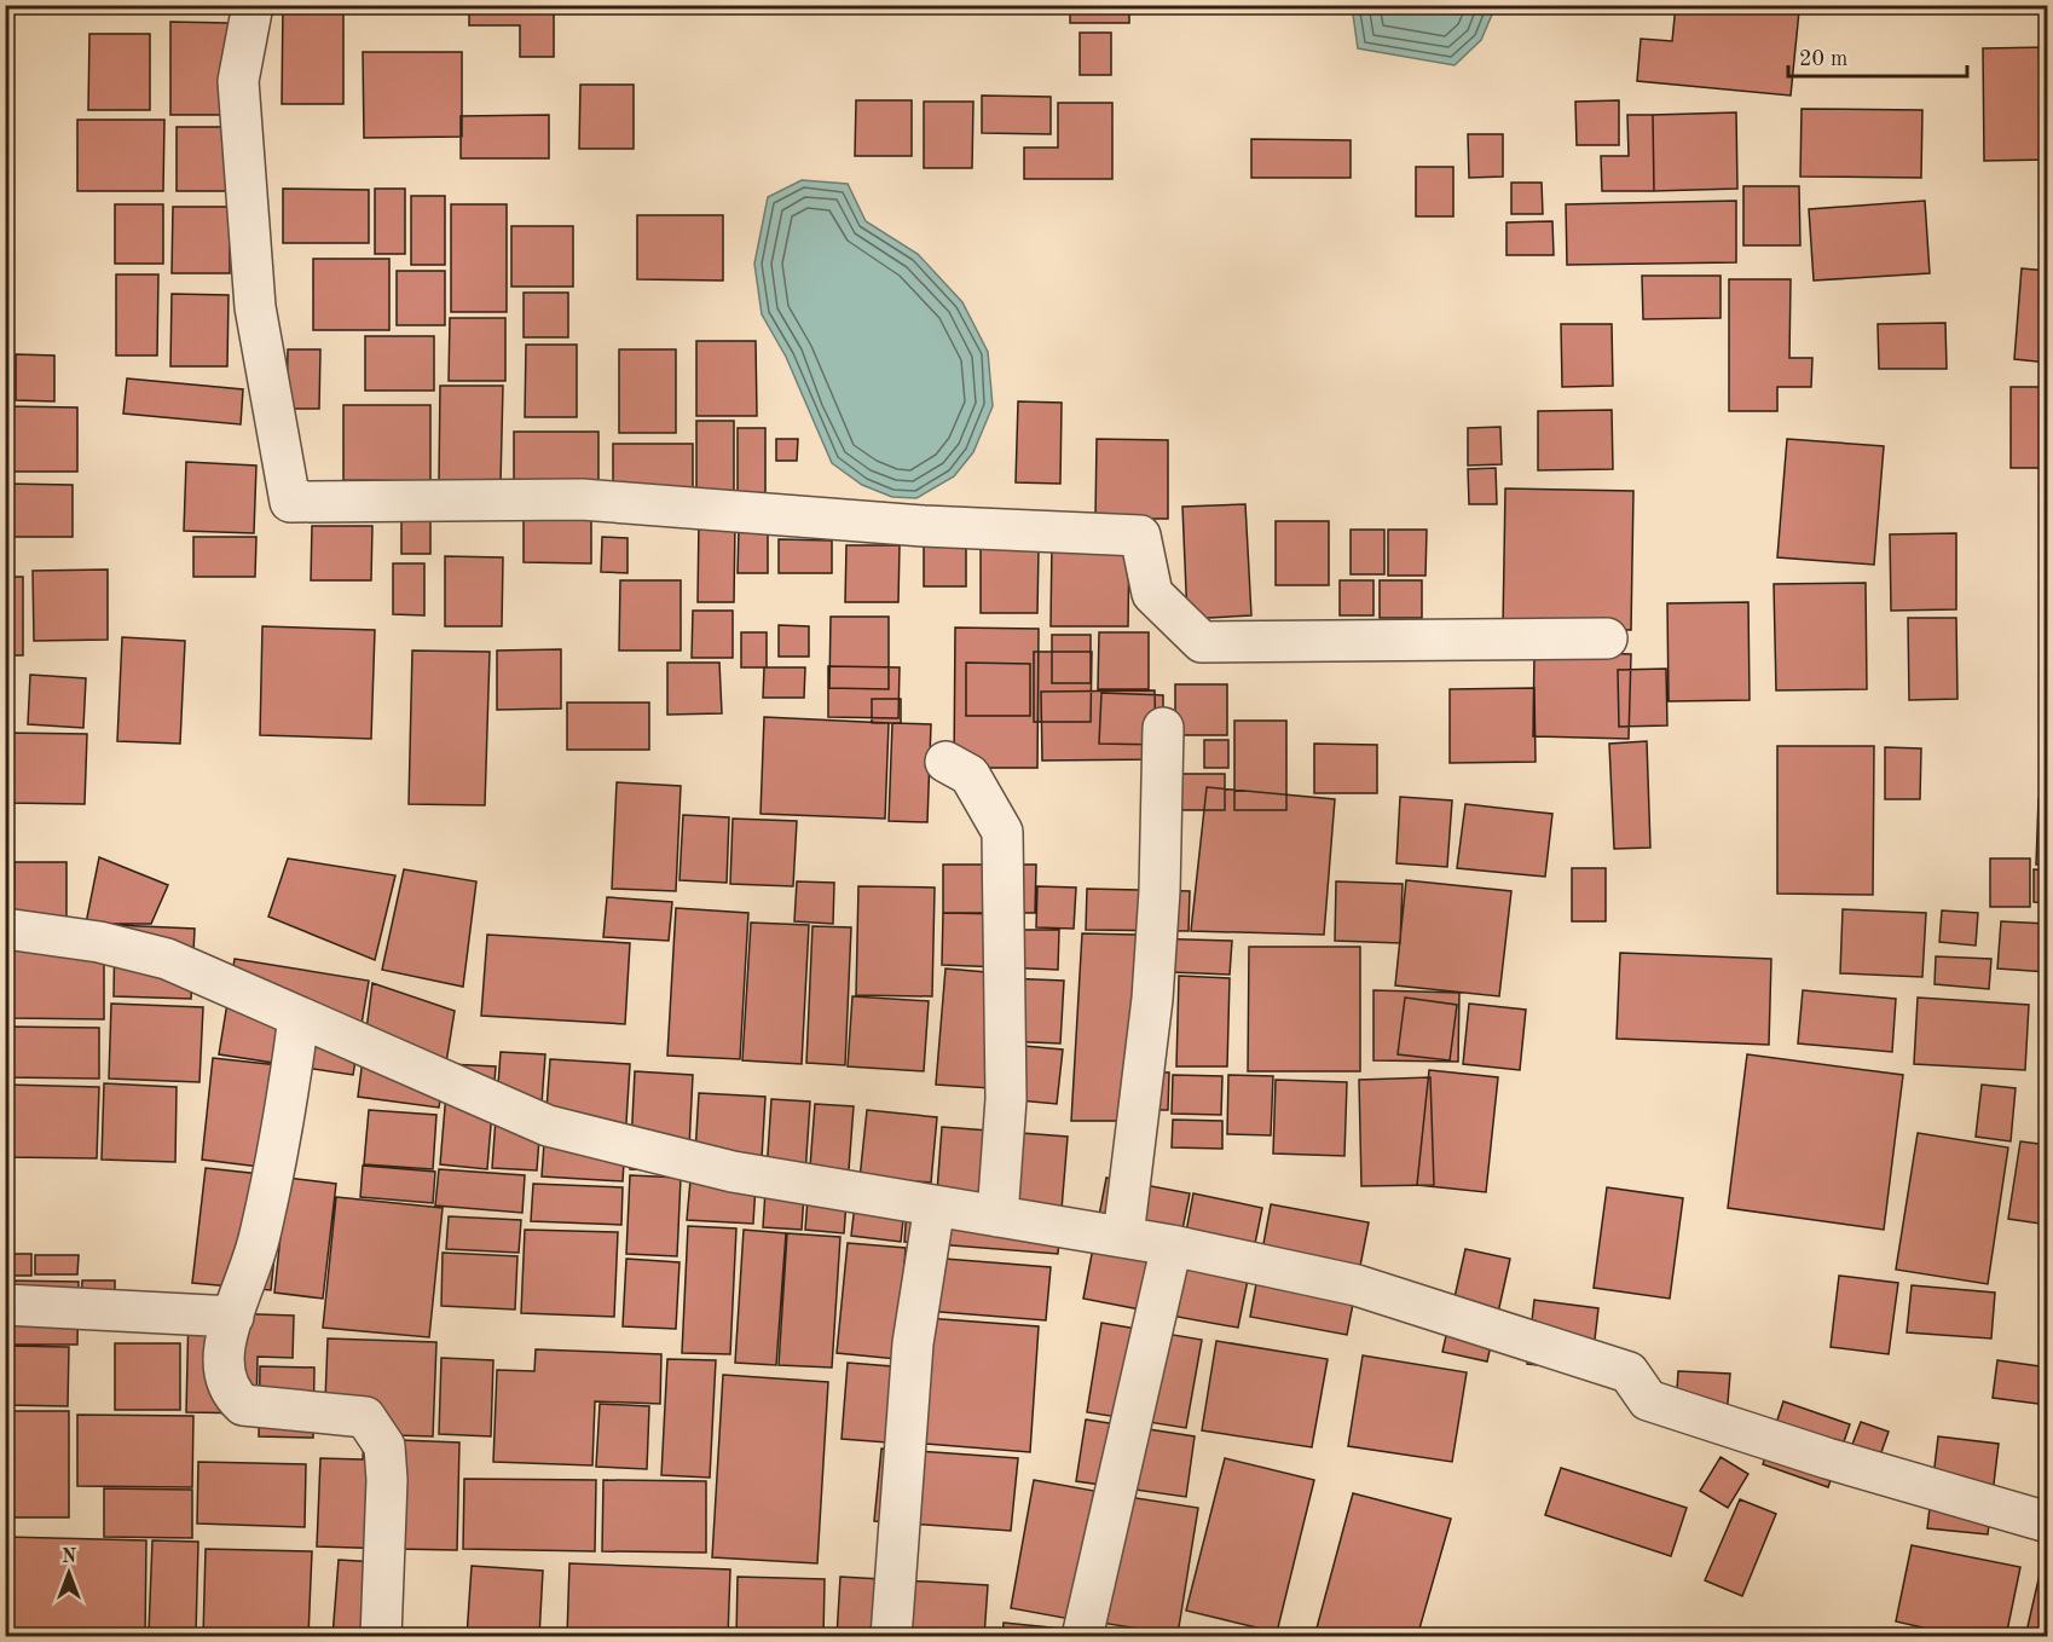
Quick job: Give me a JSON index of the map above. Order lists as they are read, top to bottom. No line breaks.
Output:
{"scale_bar":"20 m","north":"top"}
